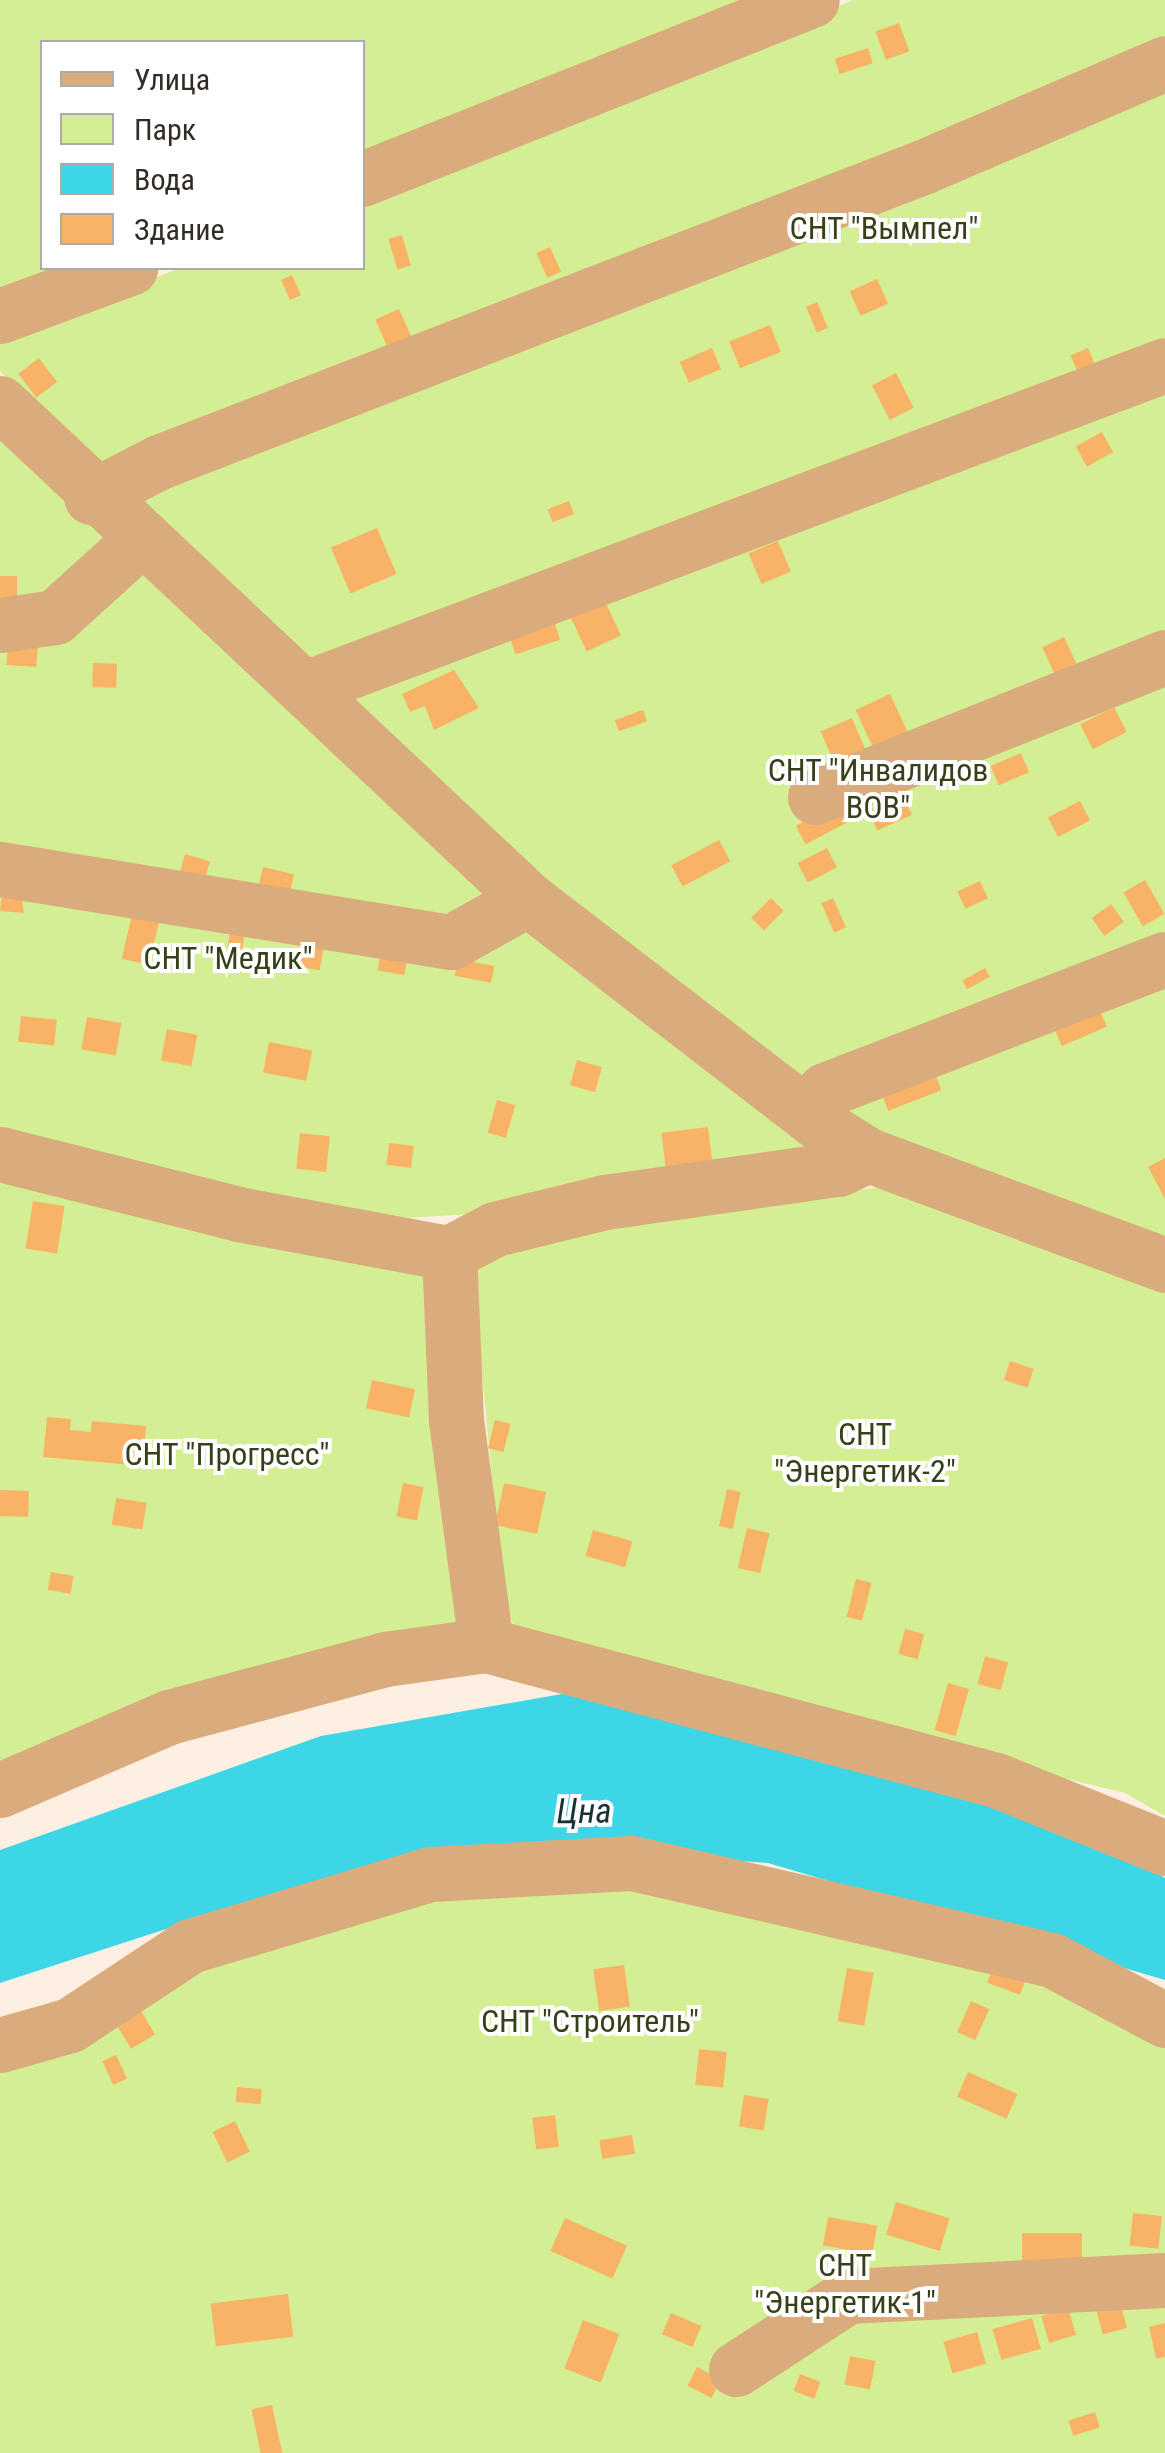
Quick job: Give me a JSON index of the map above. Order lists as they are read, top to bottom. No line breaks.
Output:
{"water":["Цна"],"parks":["СНТ \"Вымпел\"","СНТ \"Инвалидов ВОВ\"","СНТ \"Медик\"","СНТ \"Энергетик-2\"","СНТ \"Прогресс\"","СНТ \"Строитель\"","СНТ \"Энергетик-1\""],"legend":["Улица","Парк","Вода","Здание"]}
